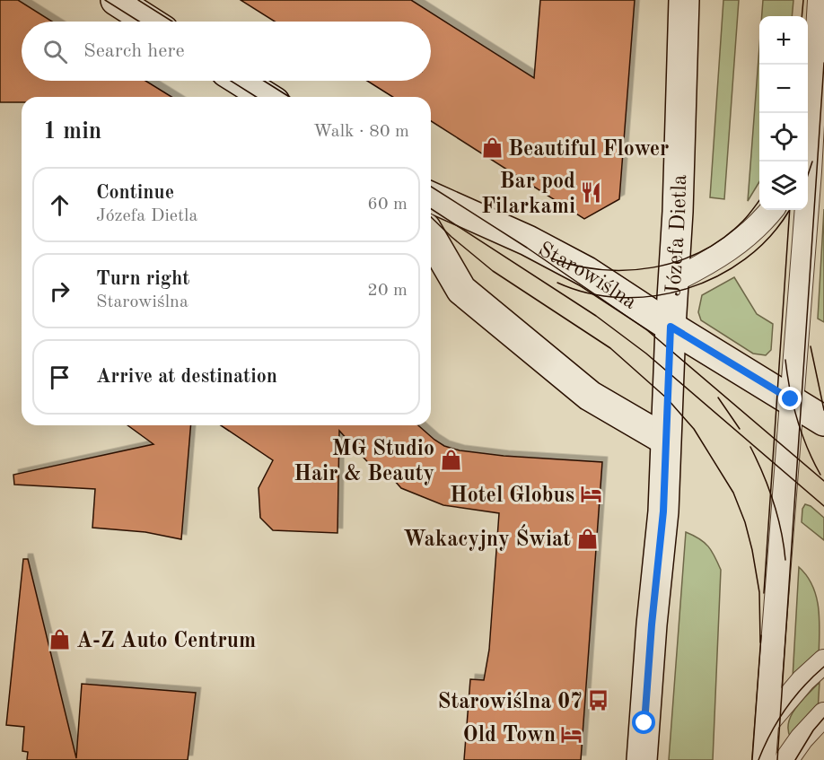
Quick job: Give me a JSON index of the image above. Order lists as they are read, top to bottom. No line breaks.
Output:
{"streets":{"street":["Józefa Dietla","Starowiślna"]},"crossings":[["Józefa Dietla","Starowiślna"]],"places":{"shop":["Beautiful Flower","MG Studio Hair & Beauty","Wakacyjny Świat","A-Z Auto Centrum"],"restaurant":["Bar pod Filarkami"],"hotel":["Hotel Globus","Old Town"],"bus stop":["Starowiślna 07"]},"page":{"map_buttons":["+","−"],"search":"Search here","heading":["1 min","Walk · 80 m"],"list":[["Continue","Józefa Dietla","60 m"],["Turn right","Starowiślna","20 m"],"Arrive at destination"]}}
